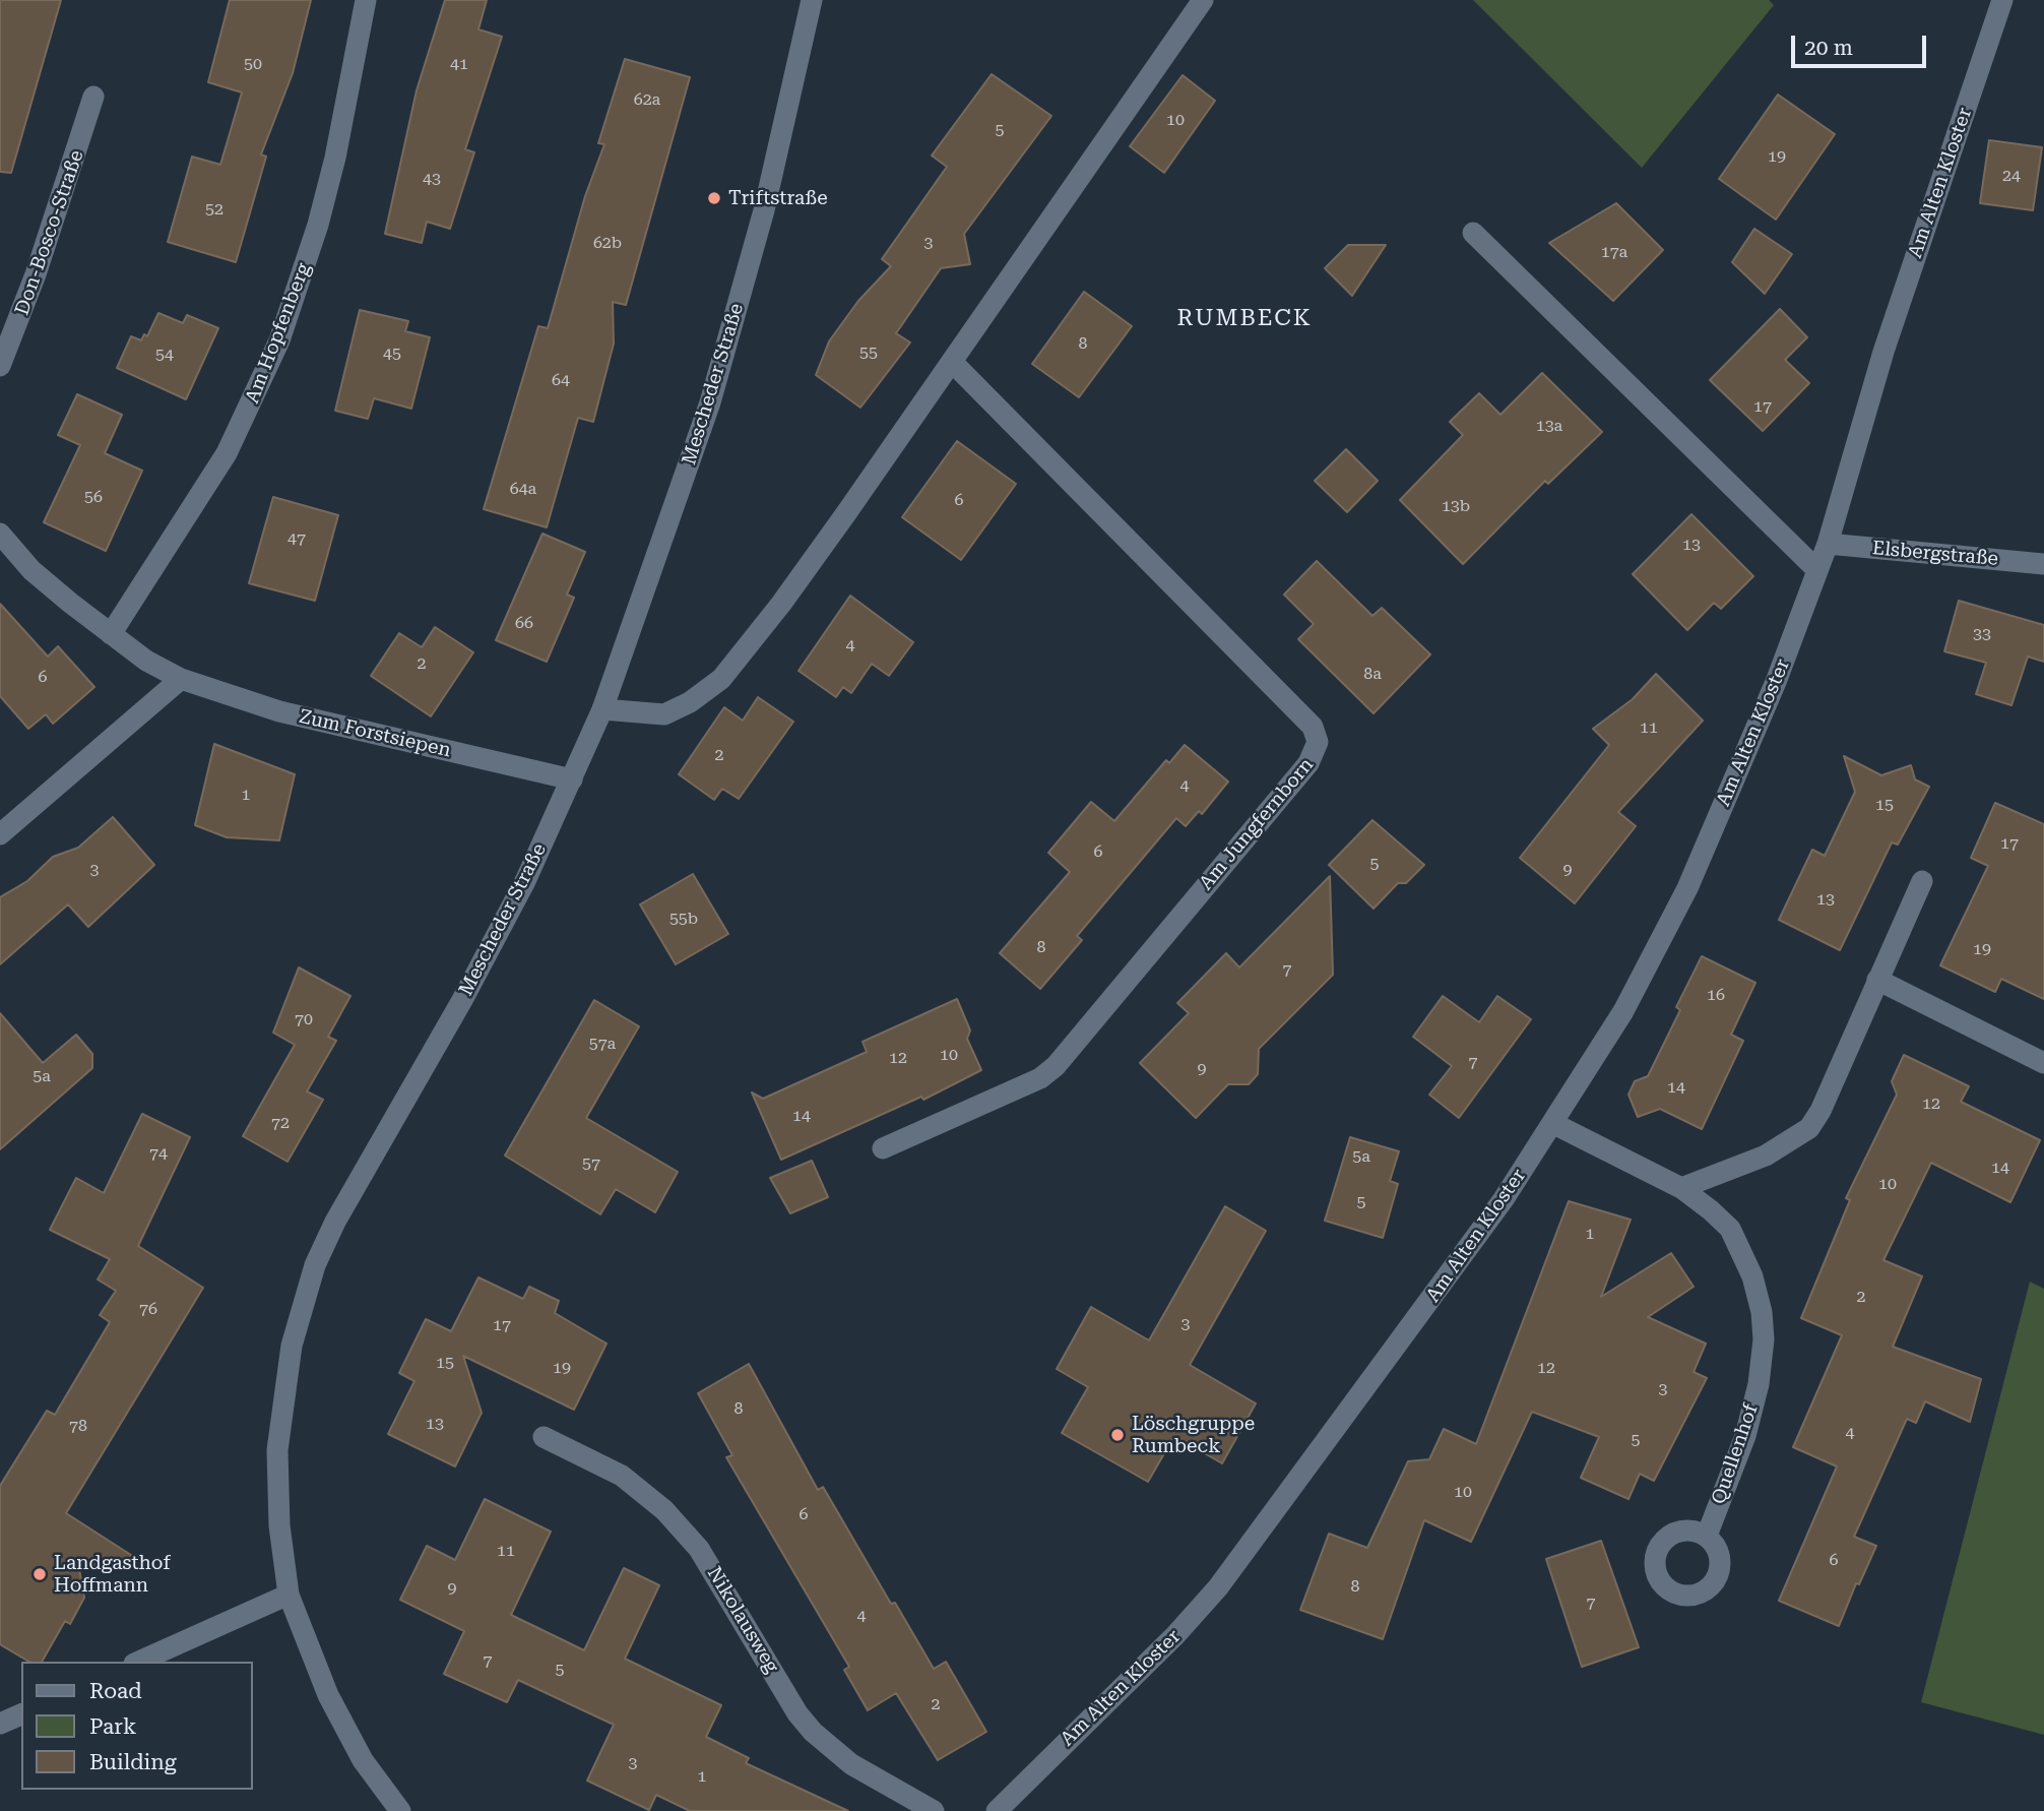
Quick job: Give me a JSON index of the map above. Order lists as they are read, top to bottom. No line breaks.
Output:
{"streets":{"street":["Am Alten Kloster","Don-Bosco-Straße","Am Hopfenberg","Mescheder Straße","Elsbergstraße","Zum Forstsiepen","Am Jungfernborn","Quellenhof","Nikolausweg"]},"crossings":[["Am Alten Kloster","Elsbergstraße"],["Am Alten Kloster","Quellenhof"],["Am Hopfenberg","Zum Forstsiepen"],["Mescheder Straße","Zum Forstsiepen"]],"districts":["RUMBECK"],"places":["Triftstraße","Löschgruppe Rumbeck","Landgasthof Hoffmann"],"house_numbers":["50","41","62a","10","5","19","24","43","52","62b","3","17a","8","55","45","54","64","17","13a","64a","56","6","13b","47","13","66","33","4","2","8a","6","11","2","4","1","15","17","6","5","3","9","13","55b","8","19","7","16","70","57a","10","12","7","9","5a","14","12","14","72","74","5a","57","14","10","5","1","2","76","3","17","15","19","12","3","8","13","78","4","5","10","6","11","6","8","9","7","4","7","5","2","3","1"],"legend":["Road","Park","Building"],"scale_bar":"20 m"}
